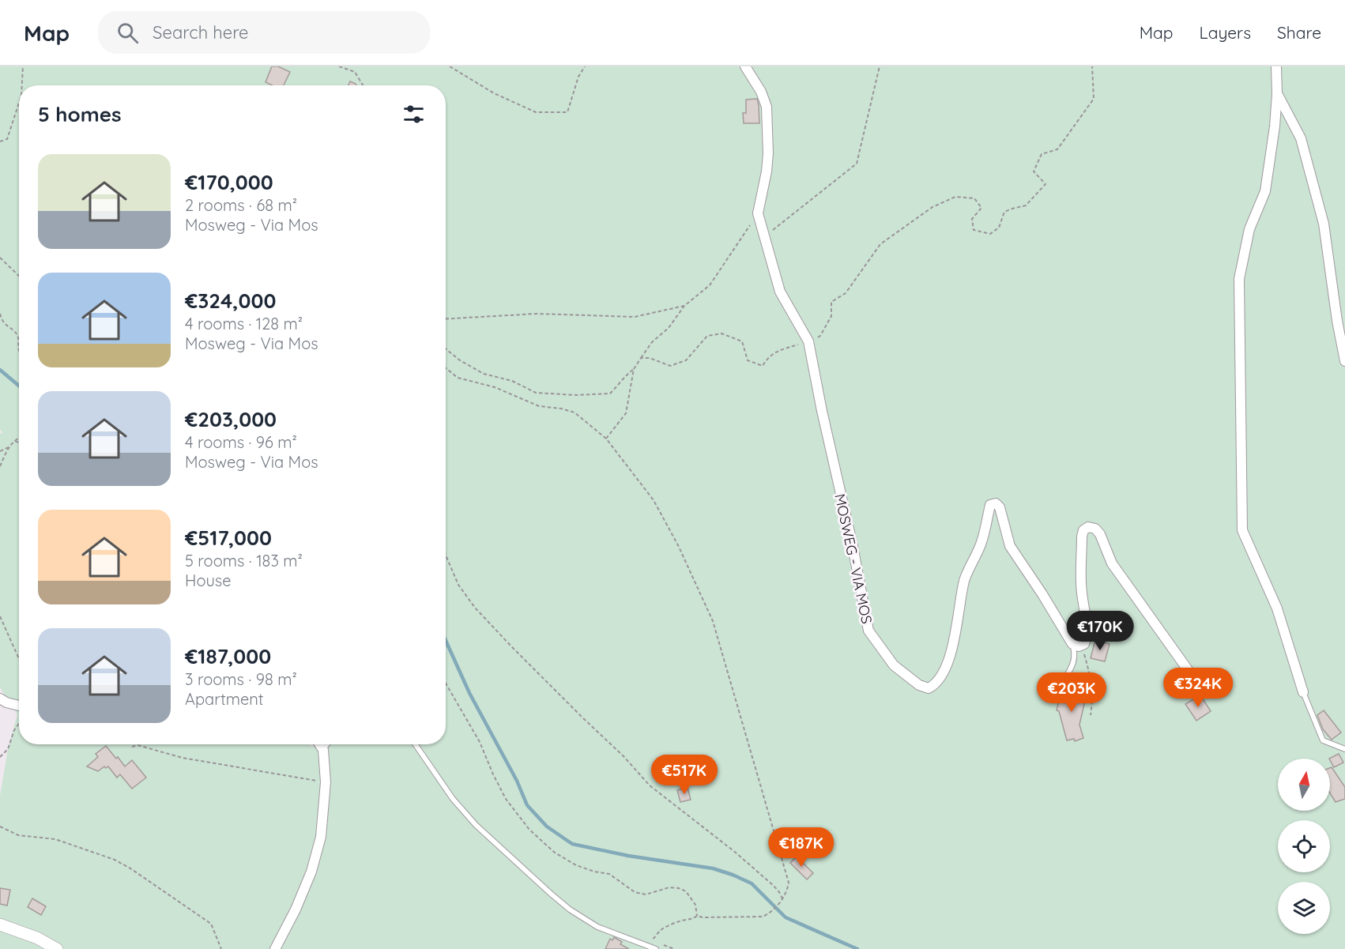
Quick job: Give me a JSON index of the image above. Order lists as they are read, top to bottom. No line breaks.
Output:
{"streets":{"street":["MOSWEG - VIA MOS"]},"north":"top","page":{"header":"Map","search":"Search here","nav":["Map","Layers","Share"],"heading":"5 homes","list":[{"name":"€170,000","note":"2 rooms · 68 m² · Mosweg - Via Mos"},{"name":"€324,000","note":"4 rooms · 128 m² · Mosweg - Via Mos"},{"name":"€203,000","note":"4 rooms · 96 m² · Mosweg - Via Mos"},{"name":"€517,000","note":"5 rooms · 183 m² · House"},{"name":"€187,000","note":"3 rooms · 98 m² · Apartment"}],"price":["€170K","€324K","€203K","€517K","€187K"]}}
